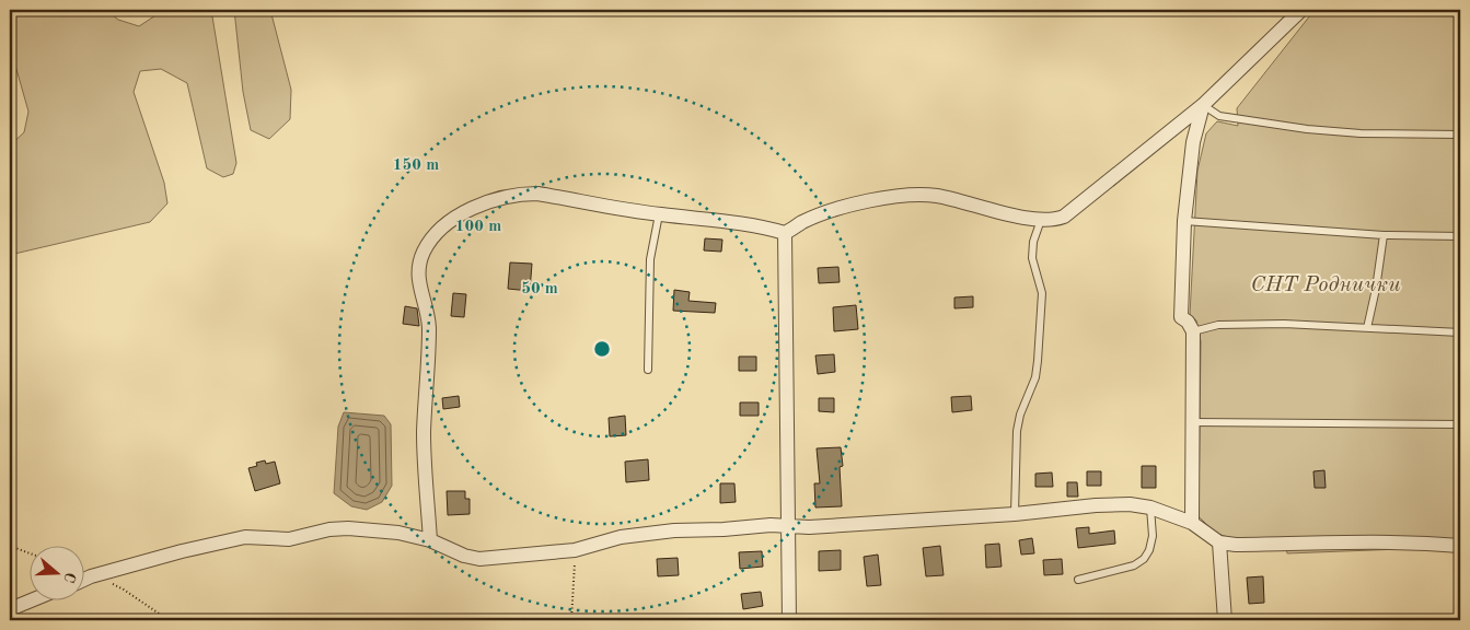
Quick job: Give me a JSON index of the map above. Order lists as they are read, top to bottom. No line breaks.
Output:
{"parks":["СНТ Роднички"],"north":"right","rings":["150 m","100 m","50 m"]}
